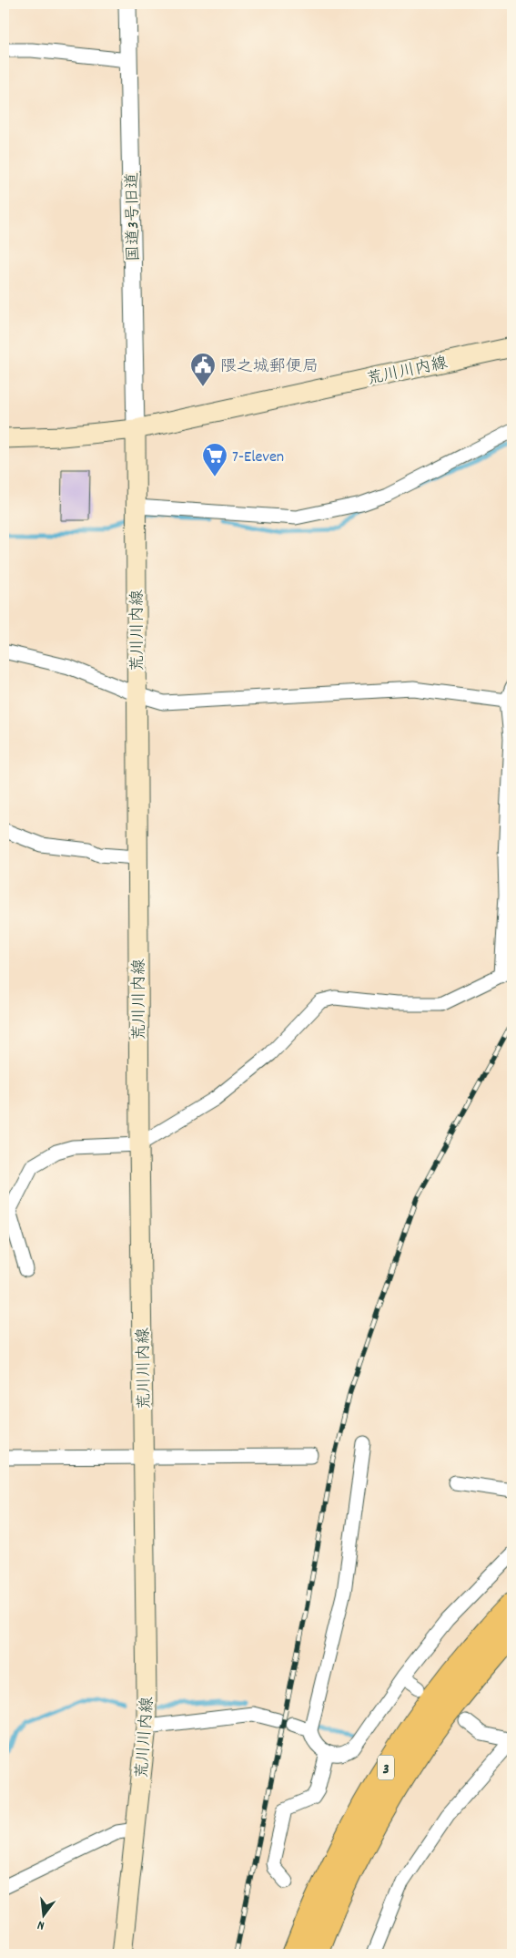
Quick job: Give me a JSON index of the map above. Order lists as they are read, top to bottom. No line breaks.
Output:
{"streets":{"highway":["3"],"main road":["荒川川内線"],"street":["国道3号旧道"]},"crossings":[["国道3号旧道","荒川川内線"]],"places":{"public building":["隈之城郵便局"],"supermarket":["7-Eleven"]},"north":"bottom"}
